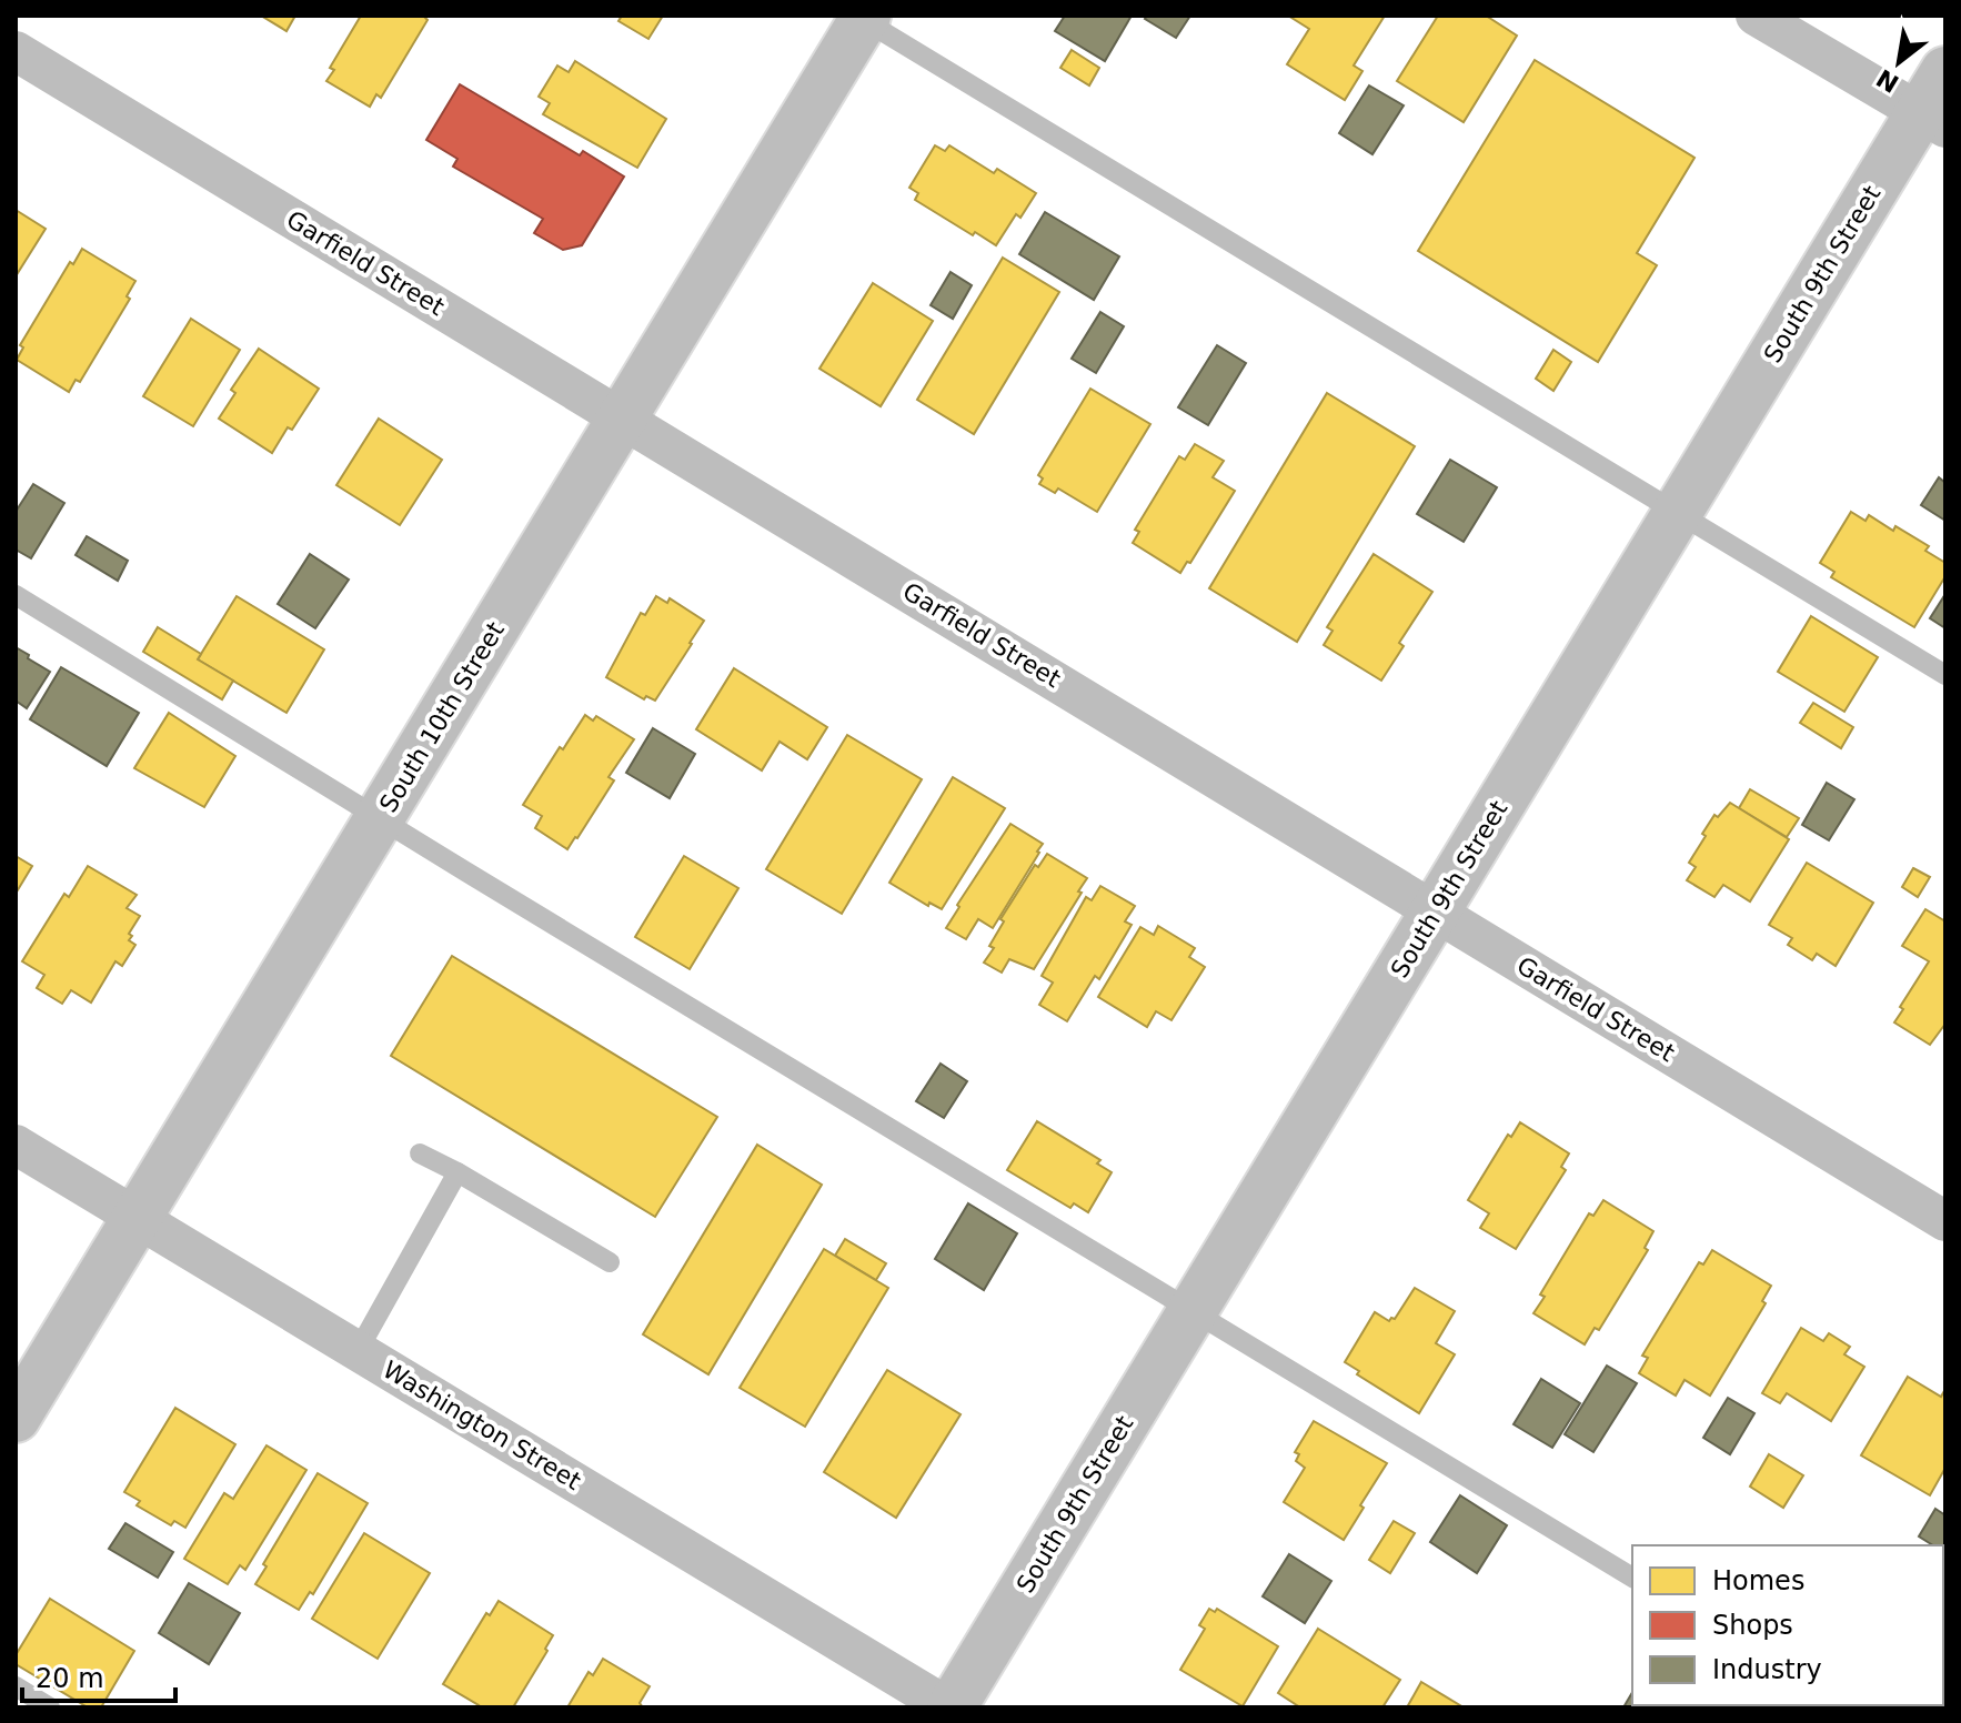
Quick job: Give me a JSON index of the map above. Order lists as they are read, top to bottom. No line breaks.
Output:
{"streets":{"main road":["South 9th Street","South 10th Street"],"street":["Garfield Street","Washington Street"]},"crossings":[["Garfield Street","South 9th Street"],["Garfield Street","South 10th Street"],["South 9th Street","Washington Street"],["South 10th Street","Washington Street"]],"legend":["Homes","Shops","Industry"],"scale_bar":"20 m","north":"bottom left"}
